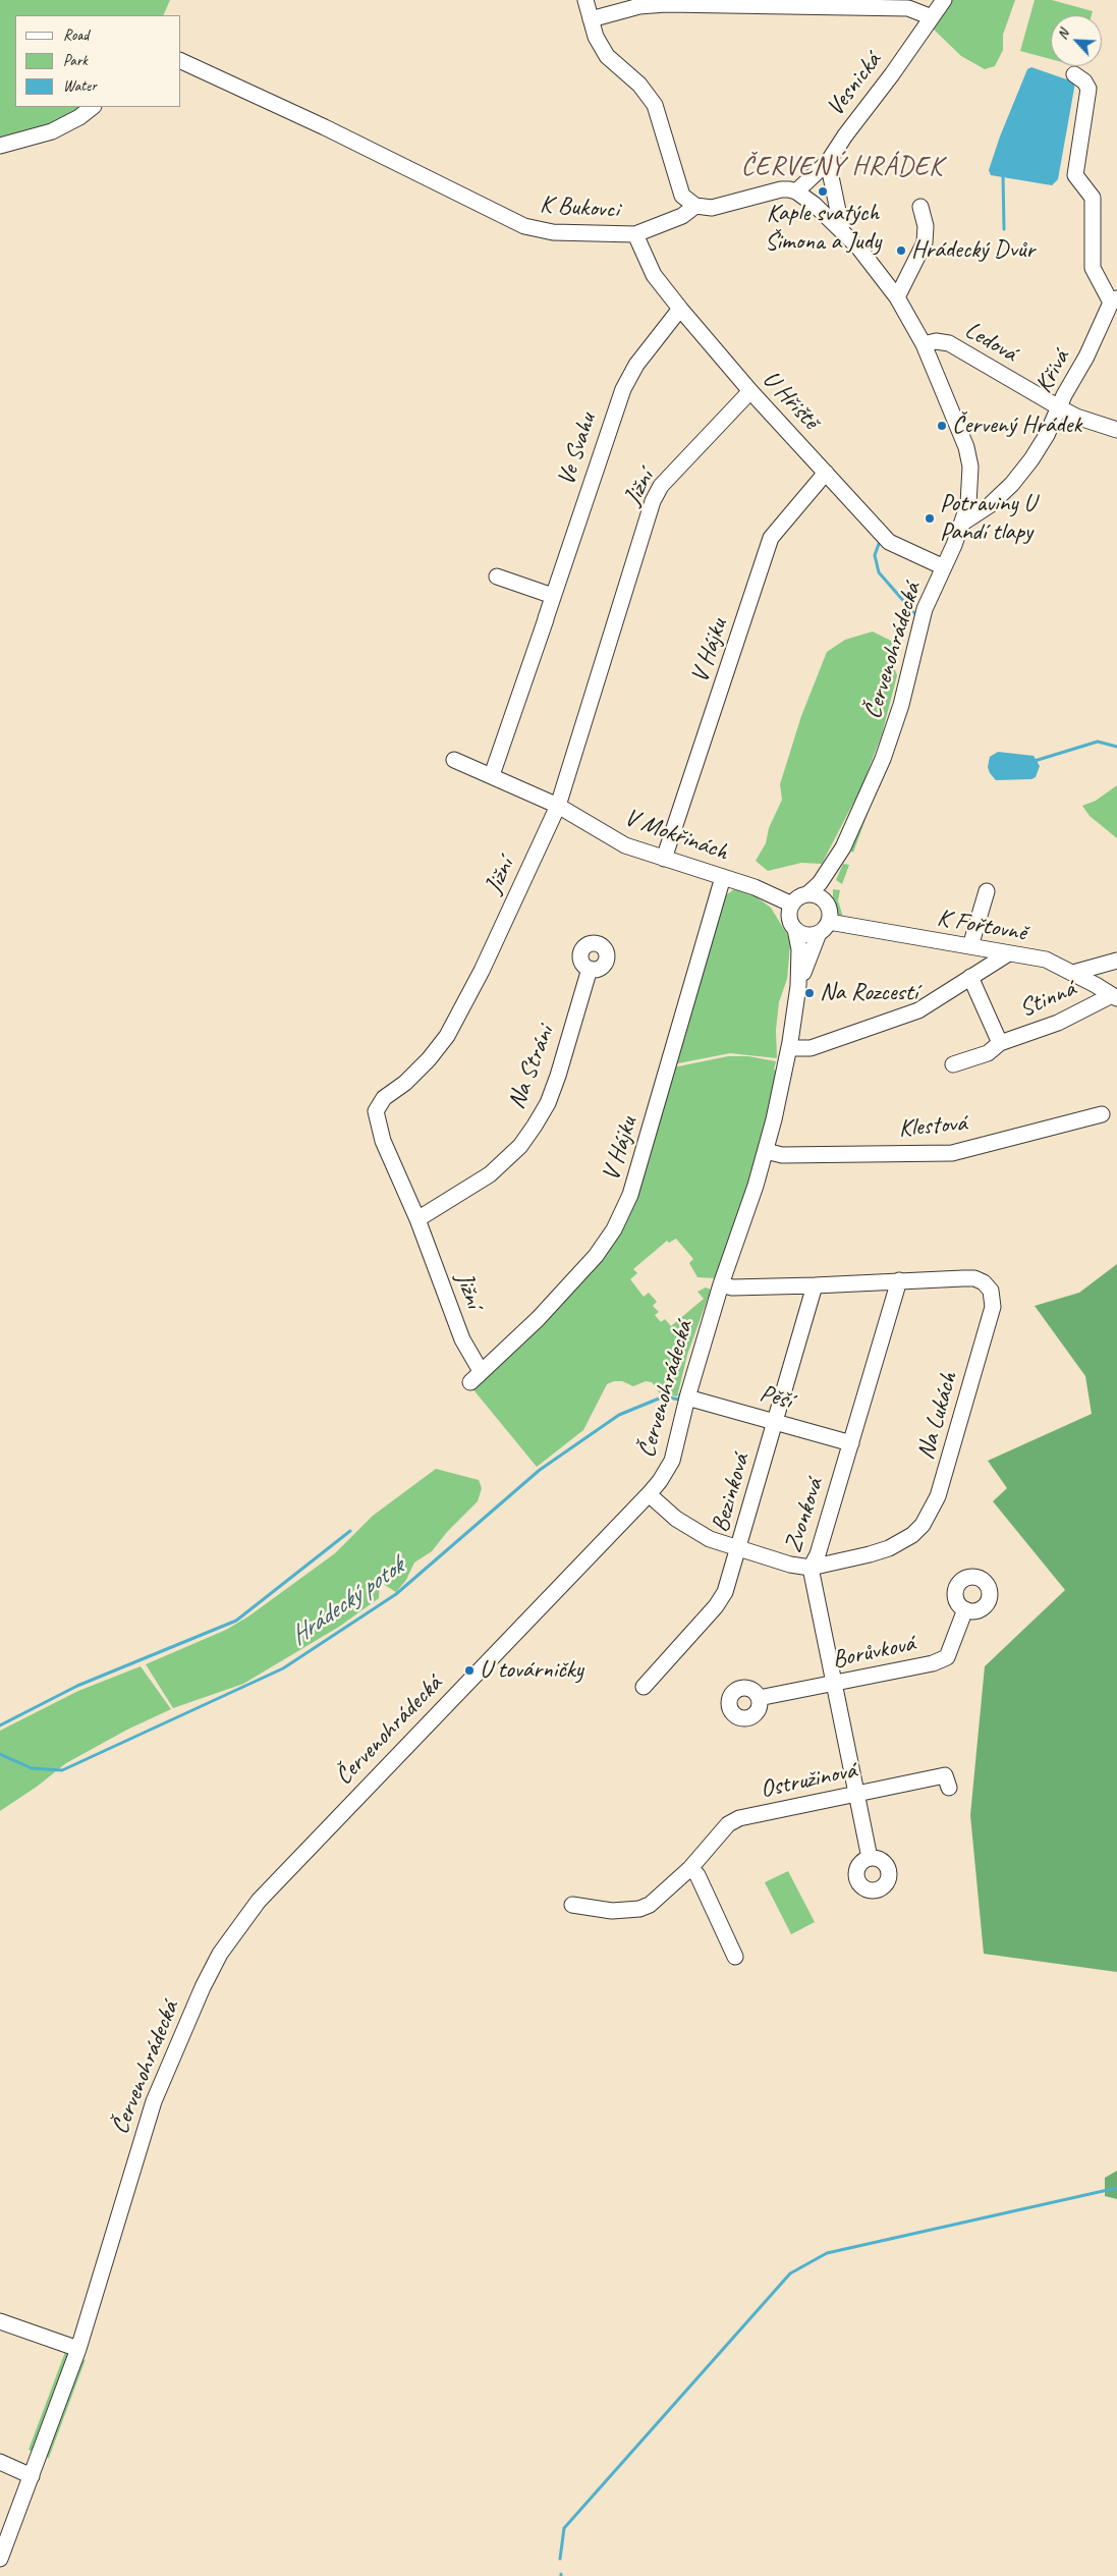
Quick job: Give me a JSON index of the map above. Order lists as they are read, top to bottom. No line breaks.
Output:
{"streets":{"street":["Vesnická","K Bukovci","Ledová","Křivá","U Hřiště","Ve Svahu","Jižní","V Hájku","Červenohrádecká","V Mokřinách","K Fořtovně","Stinná","Na Stráni","Klestová","Pěší","Na Lukách","Bezinková","Zvonková","Borůvková","Ostružinová"]},"crossings":[["Vesnická","Červenohrádecká"],["K Bukovci","U Hřiště"],["Ledová","Křivá"],["Ledová","Červenohrádecká"],["Křivá","Červenohrádecká"],["U Hřiště","Ve Svahu"],["U Hřiště","Jižní"],["U Hřiště","V Hájku"],["U Hřiště","Červenohrádecká"],["Ve Svahu","V Mokřinách"],["Jižní","V Hájku"],["Jižní","V Mokřinách"],["Jižní","Na Stráni"],["V Hájku","V Mokřinách"],["Červenohrádecká","V Mokřinách"],["Červenohrádecká","K Fořtovně"],["Červenohrádecká","Klestová"],["Červenohrádecká","Pěší"],["Červenohrádecká","Na Lukách"],["V Mokřinách","K Fořtovně"],["K Fořtovně","Stinná"],["Pěší","Bezinková"],["Pěší","Zvonková"],["Na Lukách","Bezinková"],["Na Lukách","Zvonková"],["Zvonková","Borůvková"],["Zvonková","Ostružinová"]],"districts":["ČERVENÝ HRÁDEK"],"water":["Hrádecký potok"],"places":["Kaple svatých Šimona a Judy","Hrádecký Dvůr","Červený Hrádek","Potraviny U Pandí tlapy","Na Rozcestí","U továrničky"],"legend":["Road","Park","Water"],"north":"top left"}
